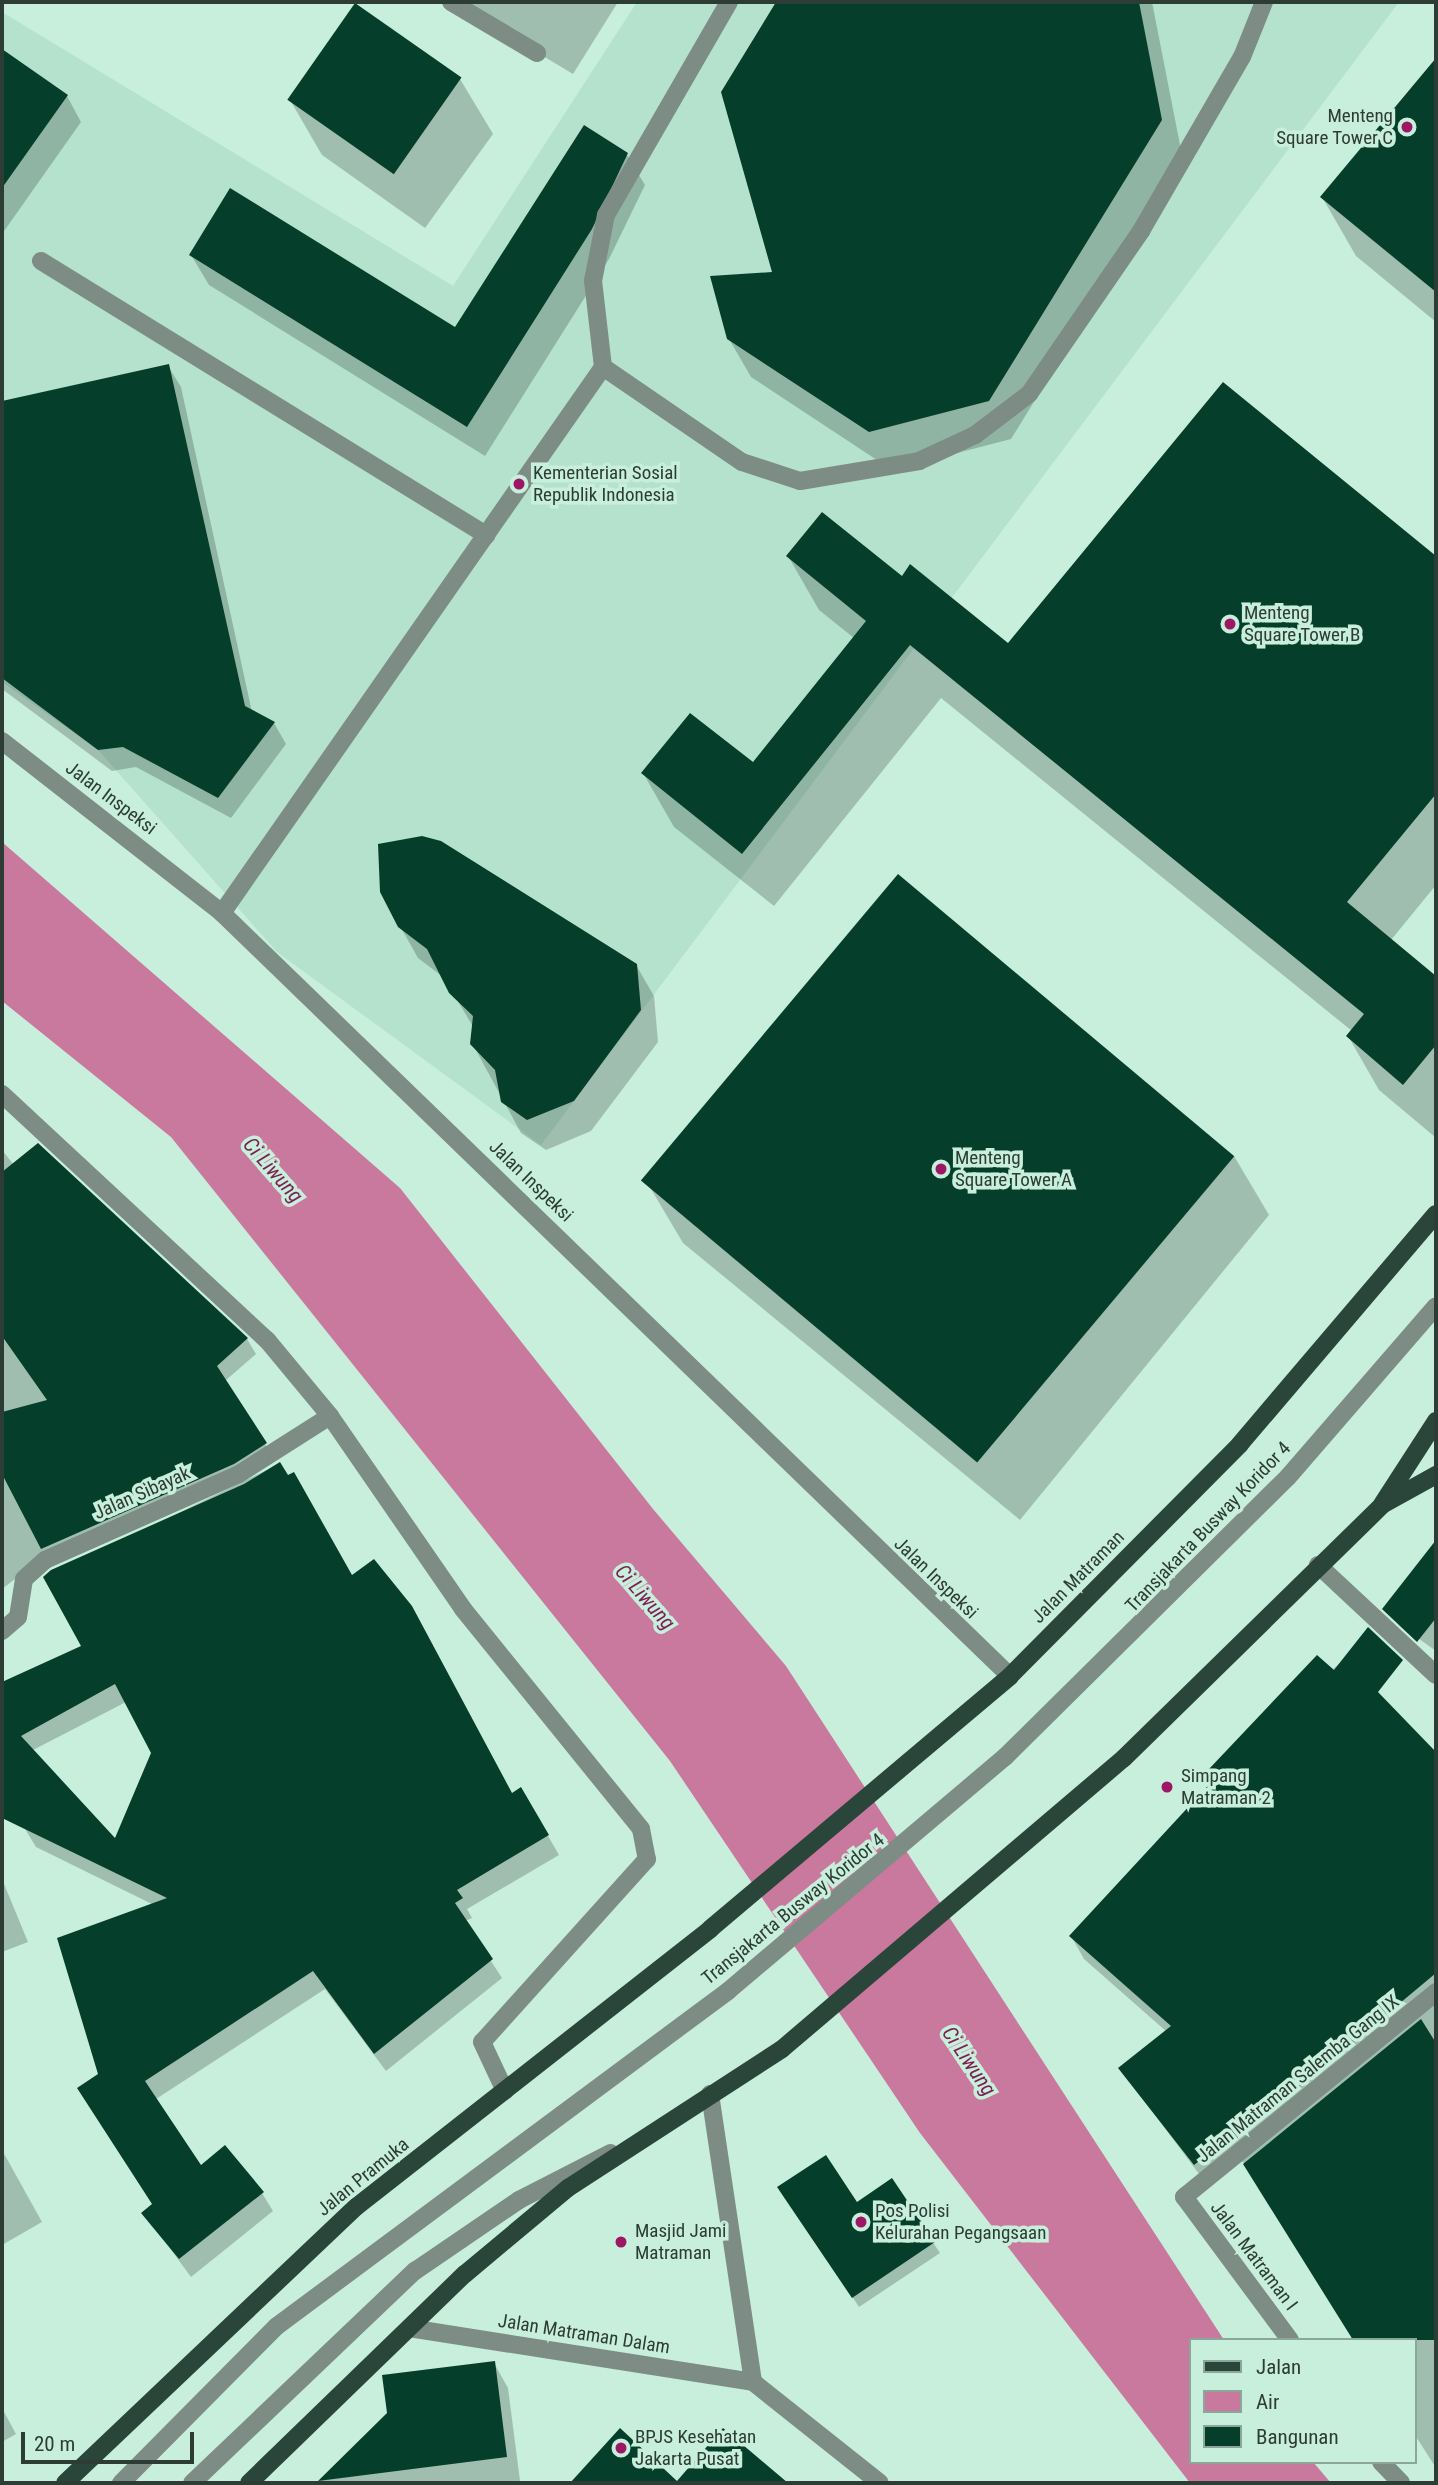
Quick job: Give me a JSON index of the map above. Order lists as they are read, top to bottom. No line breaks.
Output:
{"streets":{"main road":["Jalan Matraman","Jalan Pramuka"],"street":["Jalan Inspeksi","Jalan Sibayak","Transjakarta Busway Koridor 4","Jalan Matraman Salemba Gang IX","Jalan Matraman I","Jalan Matraman Dalam"]},"crossings":[["Jalan Inspeksi","Jalan Matraman"],["Jalan Matraman","Jalan Pramuka"],["Jalan Matraman Salemba Gang IX","Jalan Matraman I"]],"water":["Ci Liwung"],"places":["Menteng Square Tower C","Kementerian Sosial Republik Indonesia","Menteng Square Tower B","Menteng Square Tower A","Simpang Matraman 2","Pos Polisi Kelurahan Pegangsaan","Masjid Jami Matraman","BPJS Kesehatan Jakarta Pusat"],"legend":["Jalan","Air","Bangunan"],"scale_bar":"20 m"}
